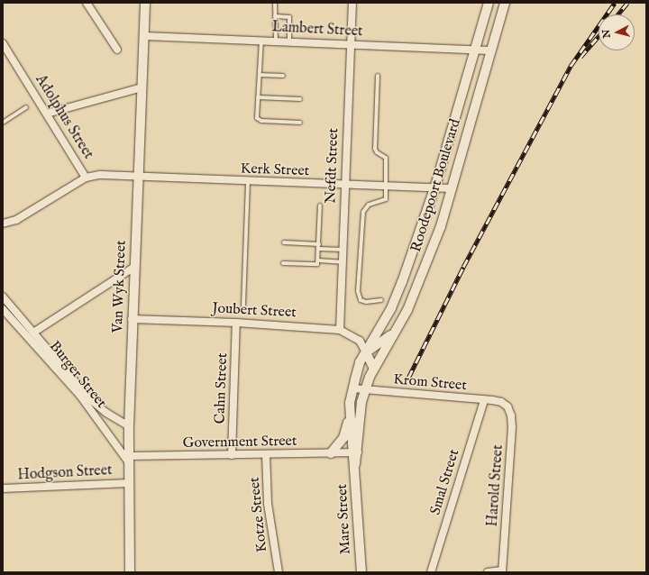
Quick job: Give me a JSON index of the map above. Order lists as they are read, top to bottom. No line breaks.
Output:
{"streets":{"street":["Lambert Street","Adolphus Street","Nefdt Street","Kerk Street","Roodepoort Boulevard","Van Wyk Street","Joubert Street","Burger Street","Krom Street","Cahn Street","Government Street","Hodgson Street","Smal Street","Harold Street","Kotze Street","Mare Street"]},"crossings":[["Lambert Street","Nefdt Street"],["Lambert Street","Roodepoort Boulevard"],["Lambert Street","Van Wyk Street"],["Adolphus Street","Kerk Street"],["Adolphus Street","Van Wyk Street"],["Nefdt Street","Kerk Street"],["Nefdt Street","Joubert Street"],["Kerk Street","Roodepoort Boulevard"],["Kerk Street","Van Wyk Street"],["Roodepoort Boulevard","Joubert Street"],["Roodepoort Boulevard","Krom Street"],["Roodepoort Boulevard","Government Street"],["Roodepoort Boulevard","Mare Street"],["Van Wyk Street","Joubert Street"],["Van Wyk Street","Burger Street"],["Van Wyk Street","Government Street"],["Van Wyk Street","Hodgson Street"],["Joubert Street","Cahn Street"],["Burger Street","Government Street"],["Krom Street","Smal Street"],["Krom Street","Harold Street"],["Cahn Street","Government Street"],["Government Street","Kotze Street"],["Government Street","Mare Street"]],"north":"left"}
